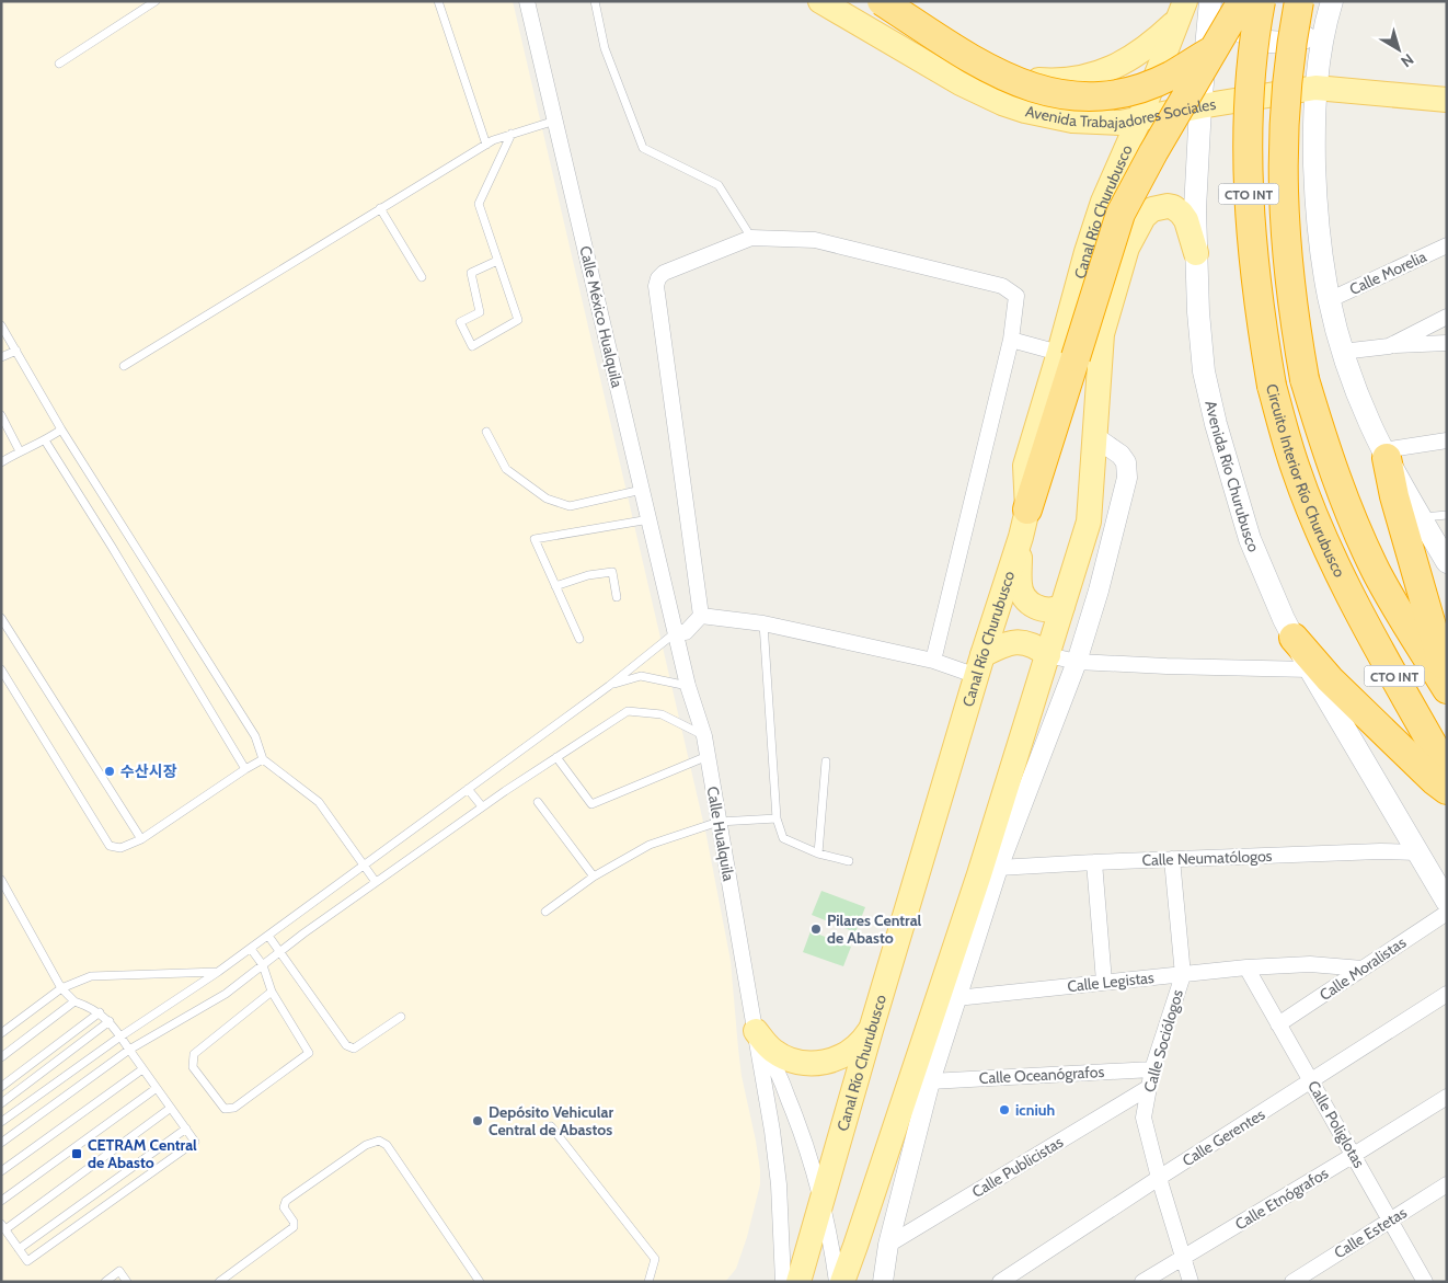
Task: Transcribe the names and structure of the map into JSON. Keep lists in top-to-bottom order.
{
  "streets": {
    "highway": ["CTO INT", "Circuito Interior Río Churubusco"],
    "main road": ["Avenida Trabajadores Sociales", "Canal Río Churubusco", "Avenida Río Churubusco"],
    "street": [
      "Calle Morelia",
      "Calle México Hualquila",
      "Calle Hualquila",
      "Calle Neumatólogos",
      "Calle Moralistas",
      "Calle Legistas",
      "Calle Sociólogos",
      "Calle Oceanógrafos",
      "Calle Poliglotas",
      "Calle Gerentes",
      "Calle Publicistas",
      "Calle Etnógrafos",
      "Calle Estetas"
    ]
  },
  "crossings": [
    ["Avenida Trabajadores Sociales", "Canal Río Churubusco"],
    ["Avenida Trabajadores Sociales", "Avenida Río Churubusco"],
    ["Canal Río Churubusco", "Calle Hualquila"],
    ["Calle México Hualquila", "Calle Hualquila"],
    ["Avenida Río Churubusco", "Calle Neumatólogos"],
    ["Calle Neumatólogos", "Calle Sociólogos"],
    ["Calle Moralistas", "Calle Legistas"],
    ["Calle Moralistas", "Calle Poliglotas"],
    ["Calle Legistas", "Calle Sociólogos"],
    ["Calle Legistas", "Calle Poliglotas"],
    ["Calle Sociólogos", "Calle Oceanógrafos"],
    ["Calle Sociólogos", "Calle Gerentes"],
    ["Calle Sociólogos", "Calle Publicistas"],
    ["Calle Sociólogos", "Calle Etnógrafos"],
    ["Calle Poliglotas", "Calle Gerentes"],
    ["Calle Poliglotas", "Calle Etnógrafos"],
    ["Calle Poliglotas", "Calle Estetas"]
  ],
  "places": {
    "other": [
      "수산시장",
      "Pilares Central de Abasto",
      "icniuh",
      "Depósito Vehicular Central de Abastos"
    ],
    "transit": ["CETRAM Central de Abasto"]
  },
  "north": "bottom right"
}
